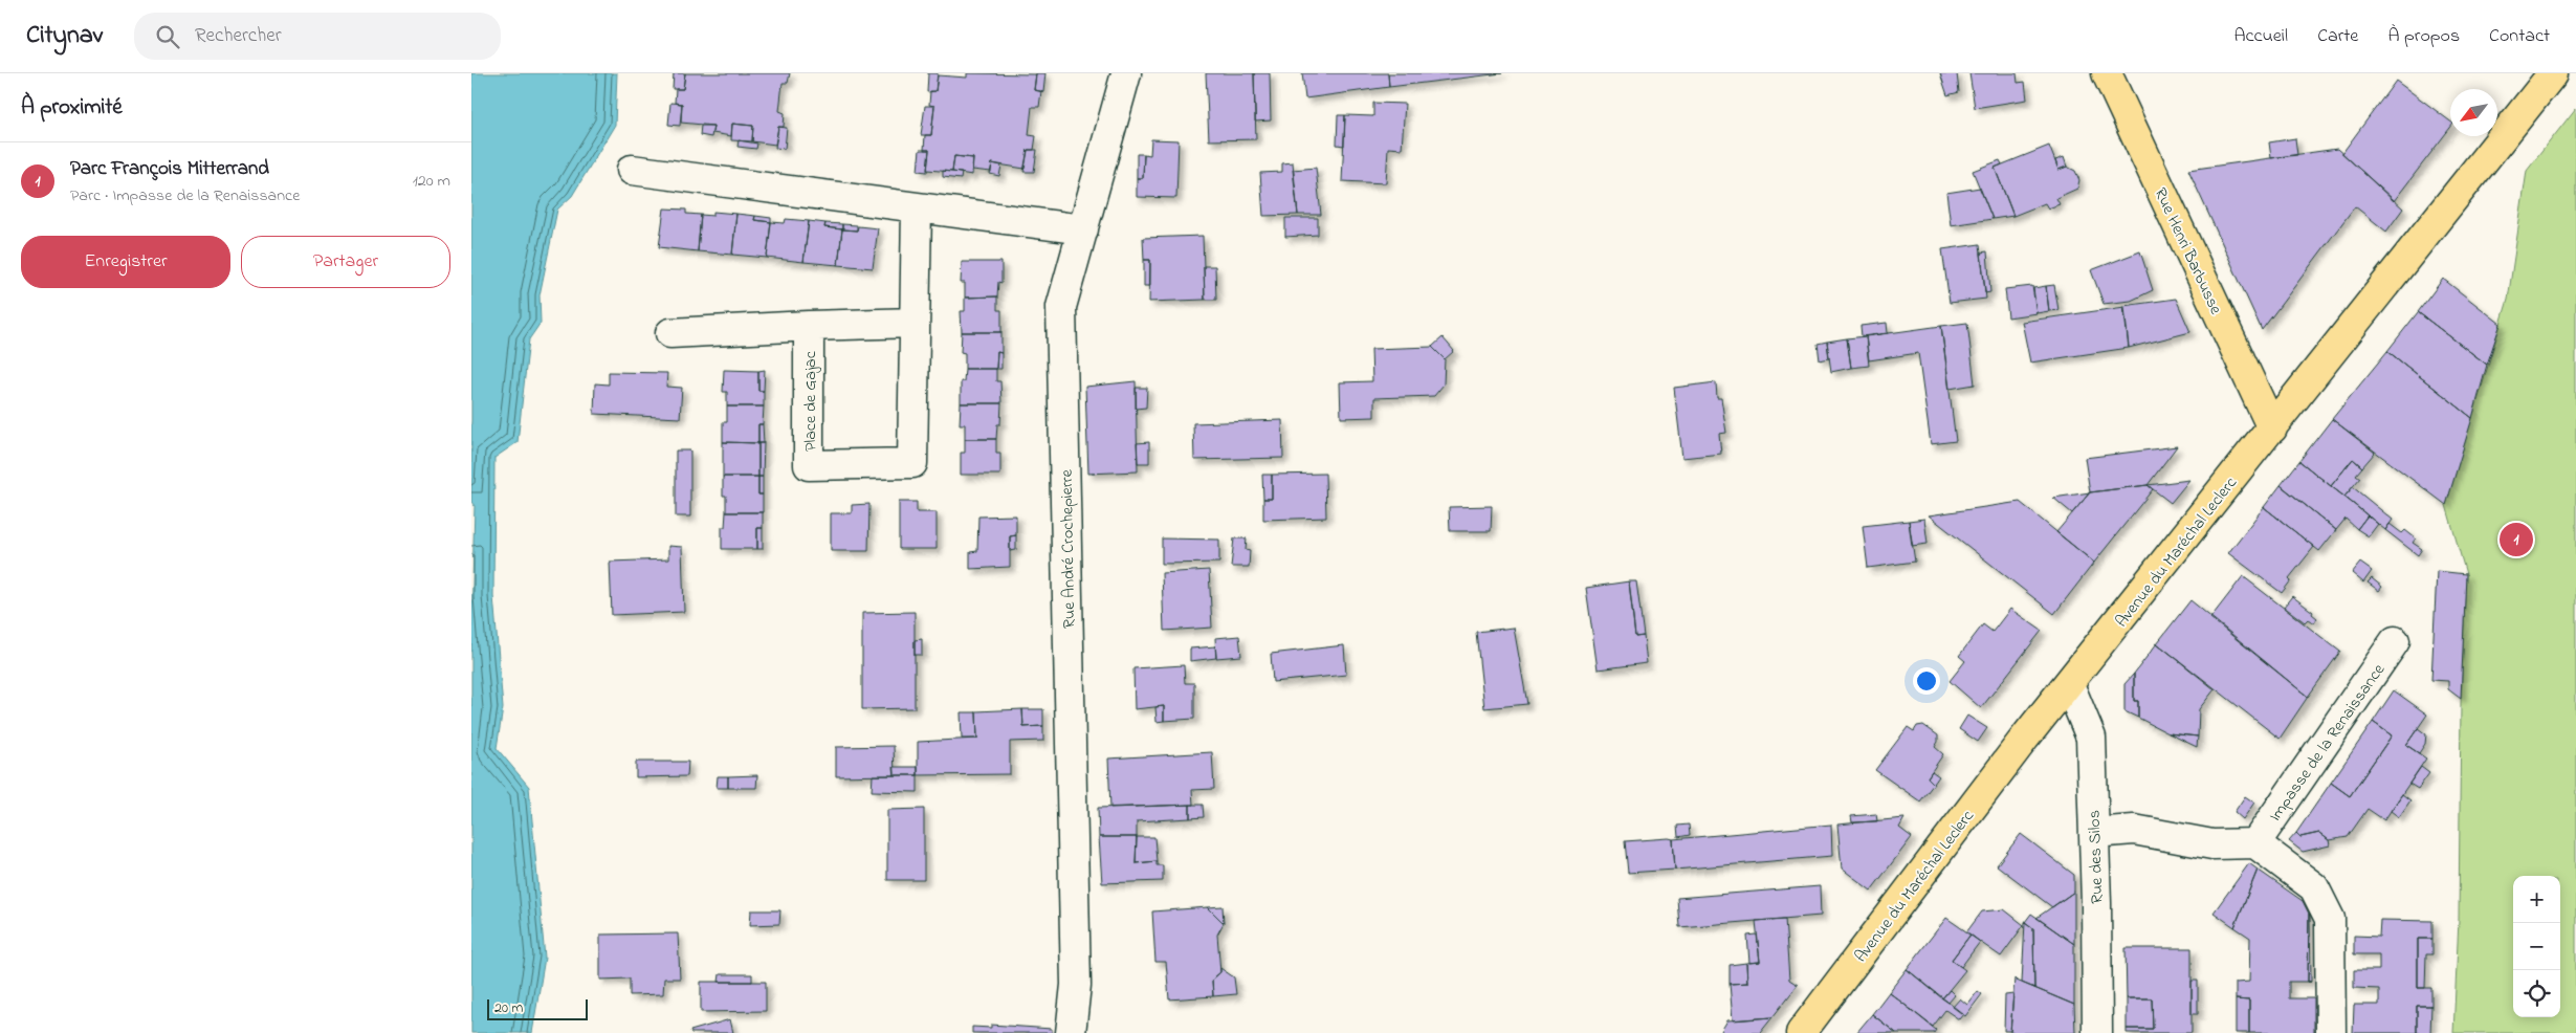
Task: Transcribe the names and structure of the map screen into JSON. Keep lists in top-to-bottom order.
{
  "streets": {
    "main road": ["Rue Henri Barbusse", "Avenue du Maréchal Leclerc"],
    "street": [
      "Place de Gajac",
      "Rue André Crochepierre",
      "Impasse de la Renaissance",
      "Rue des Silos"
    ]
  },
  "crossings": [
    ["Rue Henri Barbusse", "Avenue du Maréchal Leclerc"],
    ["Avenue du Maréchal Leclerc", "Rue des Silos"]
  ],
  "scale_bar": "20 m",
  "north": "bottom left",
  "page": {
    "header": "Citynav",
    "search": "Rechercher",
    "nav": [
      "Accueil",
      "Carte",
      "À propos",
      "Contact"
    ],
    "heading": "À proximité",
    "list": [
      {
        "mark": "1",
        "name": "Parc François Mitterrand",
        "note": "Parc · Impasse de la Renaissance",
        "value": "120 m"
      }
    ],
    "buttons": ["Enregistrer", "Partager"],
    "pins": "1",
    "map_buttons": ["+", "−"],
    "scale": "20 m"
  }
}
